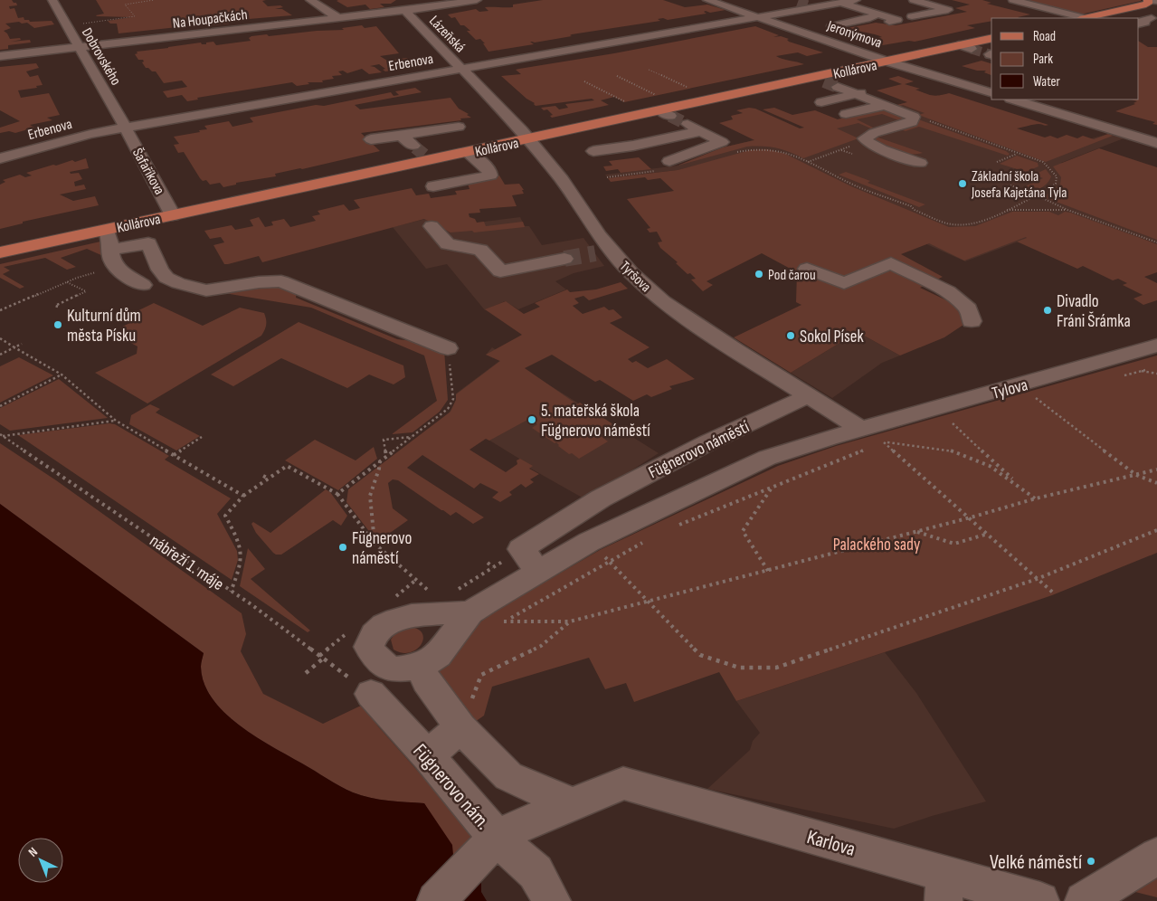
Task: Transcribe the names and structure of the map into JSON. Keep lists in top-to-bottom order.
{
  "streets": {
    "main road": ["Kollárova"],
    "street": [
      "Na Houpačkách",
      "Lázeňská",
      "Jeronýmova",
      "Dobrovského",
      "Erbenova",
      "Šafaříkova",
      "Tyršova",
      "Tylova",
      "Fügnerovo náměstí",
      "Fügnerovo nám.",
      "Karlova"
    ],
    "path": ["nábřeží 1. máje"]
  },
  "crossings": [
    ["Na Houpačkách", "Lázeňská"],
    ["Na Houpačkách", "Dobrovského"],
    ["Lázeňská", "Erbenova"],
    ["Lázeňská", "Tyršova"],
    ["Jeronýmova", "Erbenova"],
    ["Jeronýmova", "Kollárova"],
    ["Dobrovského", "Erbenova"],
    ["Dobrovského", "Šafaříkova"],
    ["Erbenova", "Šafaříkova"],
    ["Erbenova", "Tyršova"],
    ["Kollárova", "Šafaříkova"],
    ["Kollárova", "Tyršova"],
    ["Tyršova", "Tylova"],
    ["Tyršova", "Fügnerovo náměstí"],
    ["nábřeží 1. máje", "Fügnerovo nám."],
    ["Fügnerovo nám.", "Karlova"]
  ],
  "parks": ["Palackého sady"],
  "places": [
    "Základní škola Josefa Kajetána Tyla",
    "Pod čarou",
    "Divadlo Fráni Šrámka",
    "Kulturní dům města Písku",
    "Sokol Písek",
    "5. mateřská škola Fügnerovo náměstí",
    "Fügnerovo náměstí",
    "Velké náměstí"
  ],
  "legend": ["Road", "Park", "Water"],
  "north": "top left"
}
